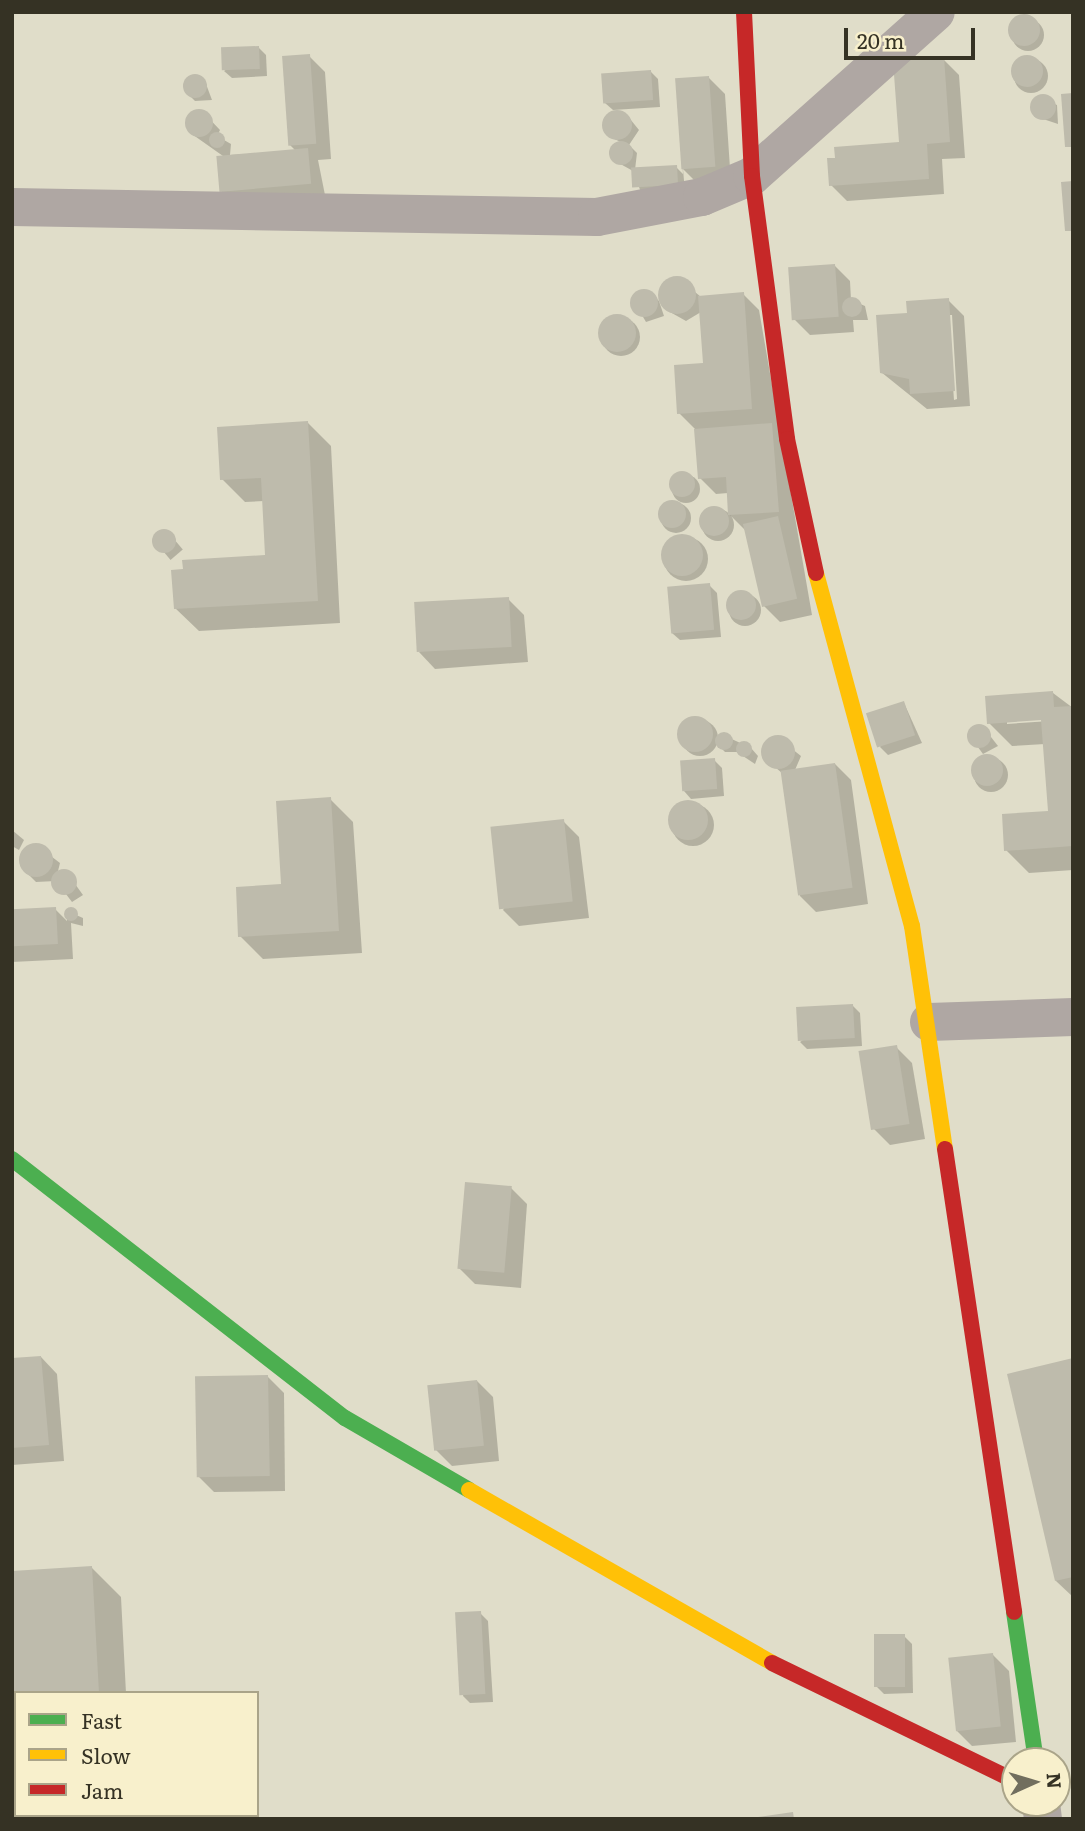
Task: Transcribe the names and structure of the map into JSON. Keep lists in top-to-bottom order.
{
  "legend": ["Fast", "Slow", "Jam"],
  "scale_bar": "20 m",
  "north": "right"
}
